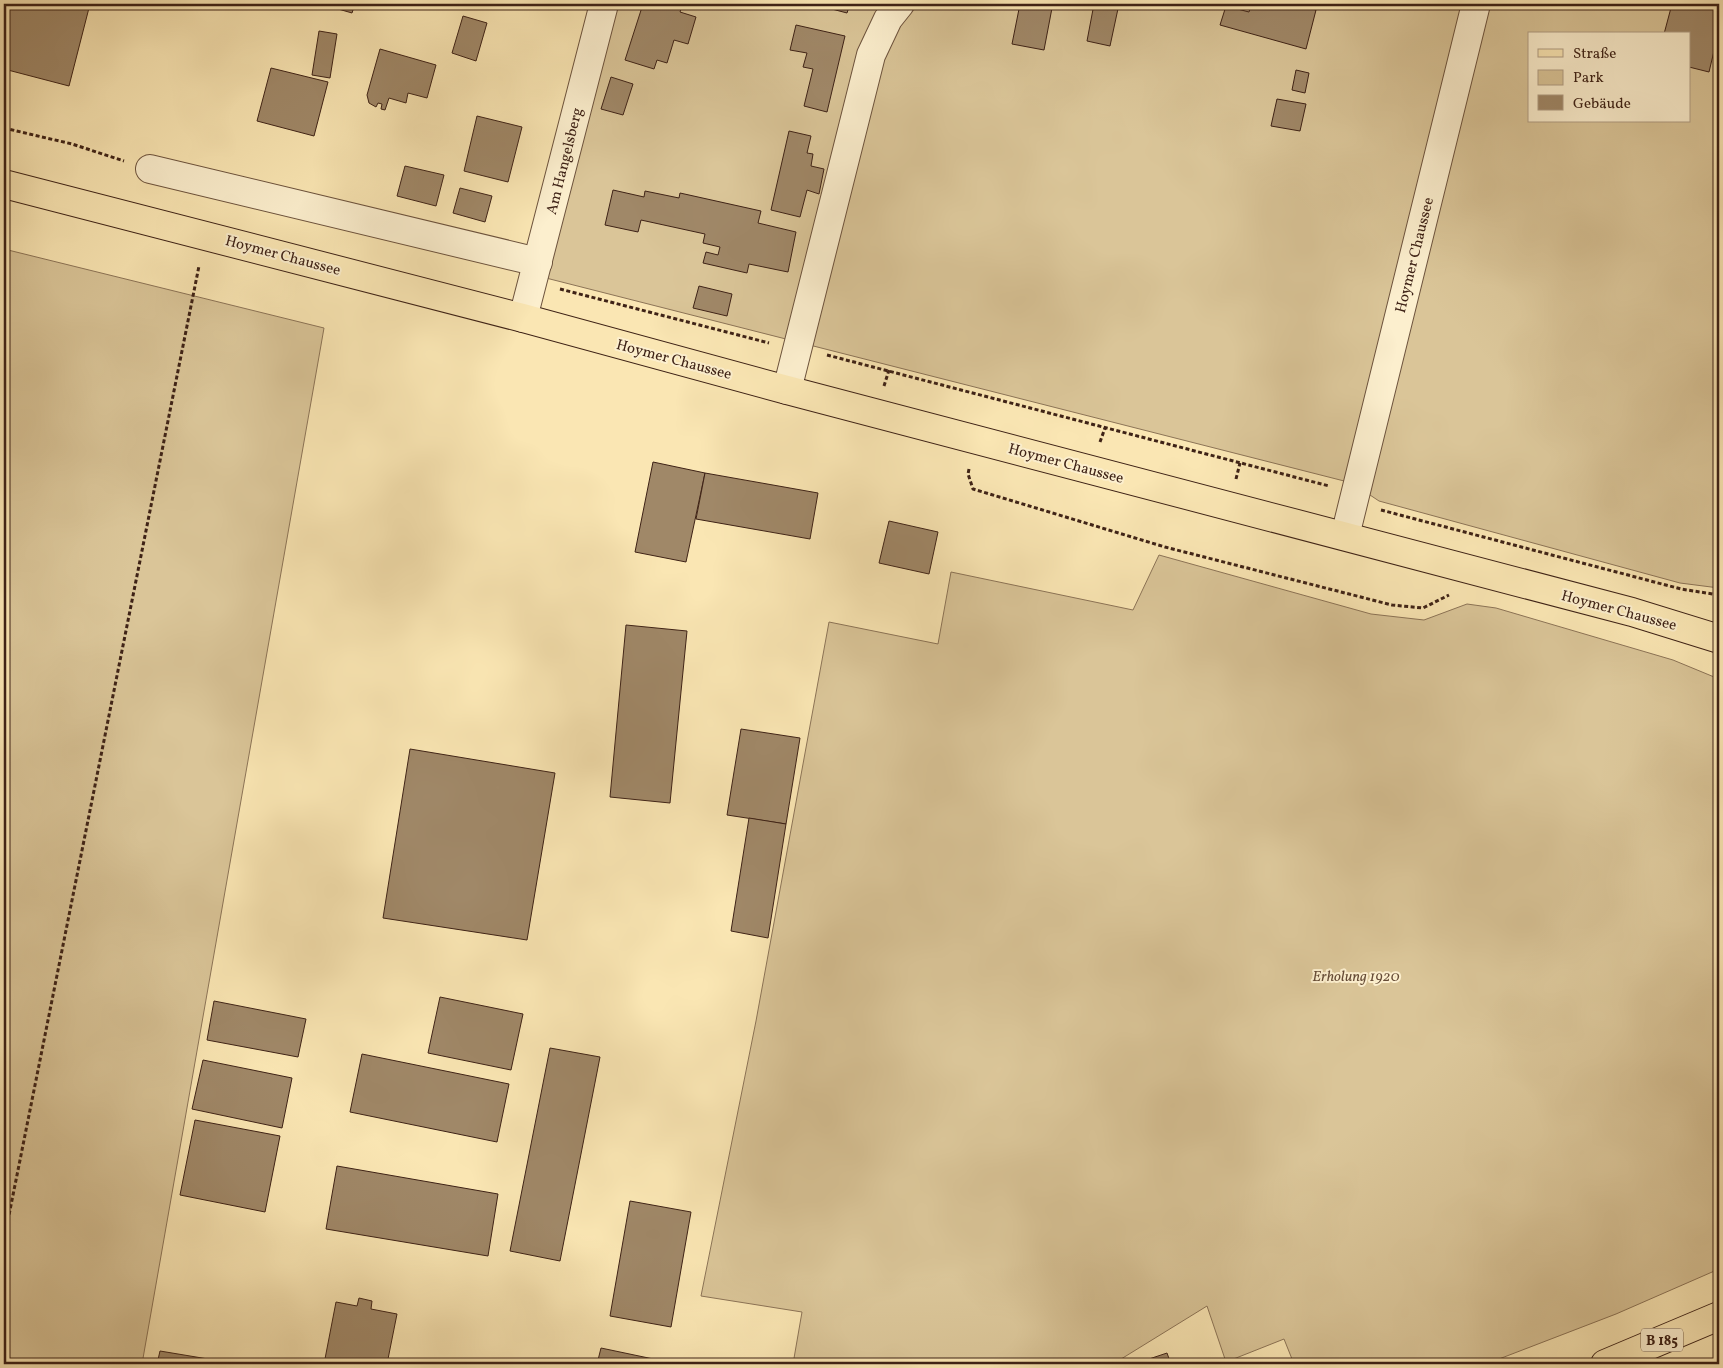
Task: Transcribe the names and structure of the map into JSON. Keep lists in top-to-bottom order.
{
  "streets": {
    "main road": ["Hoymer Chaussee", "B 185"],
    "street": ["Am Hangelsberg"]
  },
  "crossings": [
    ["Am Hangelsberg", "Hoymer Chaussee"]
  ],
  "parks": ["Erholung 1920"],
  "legend": ["Straße", "Park", "Gebäude"]
}
